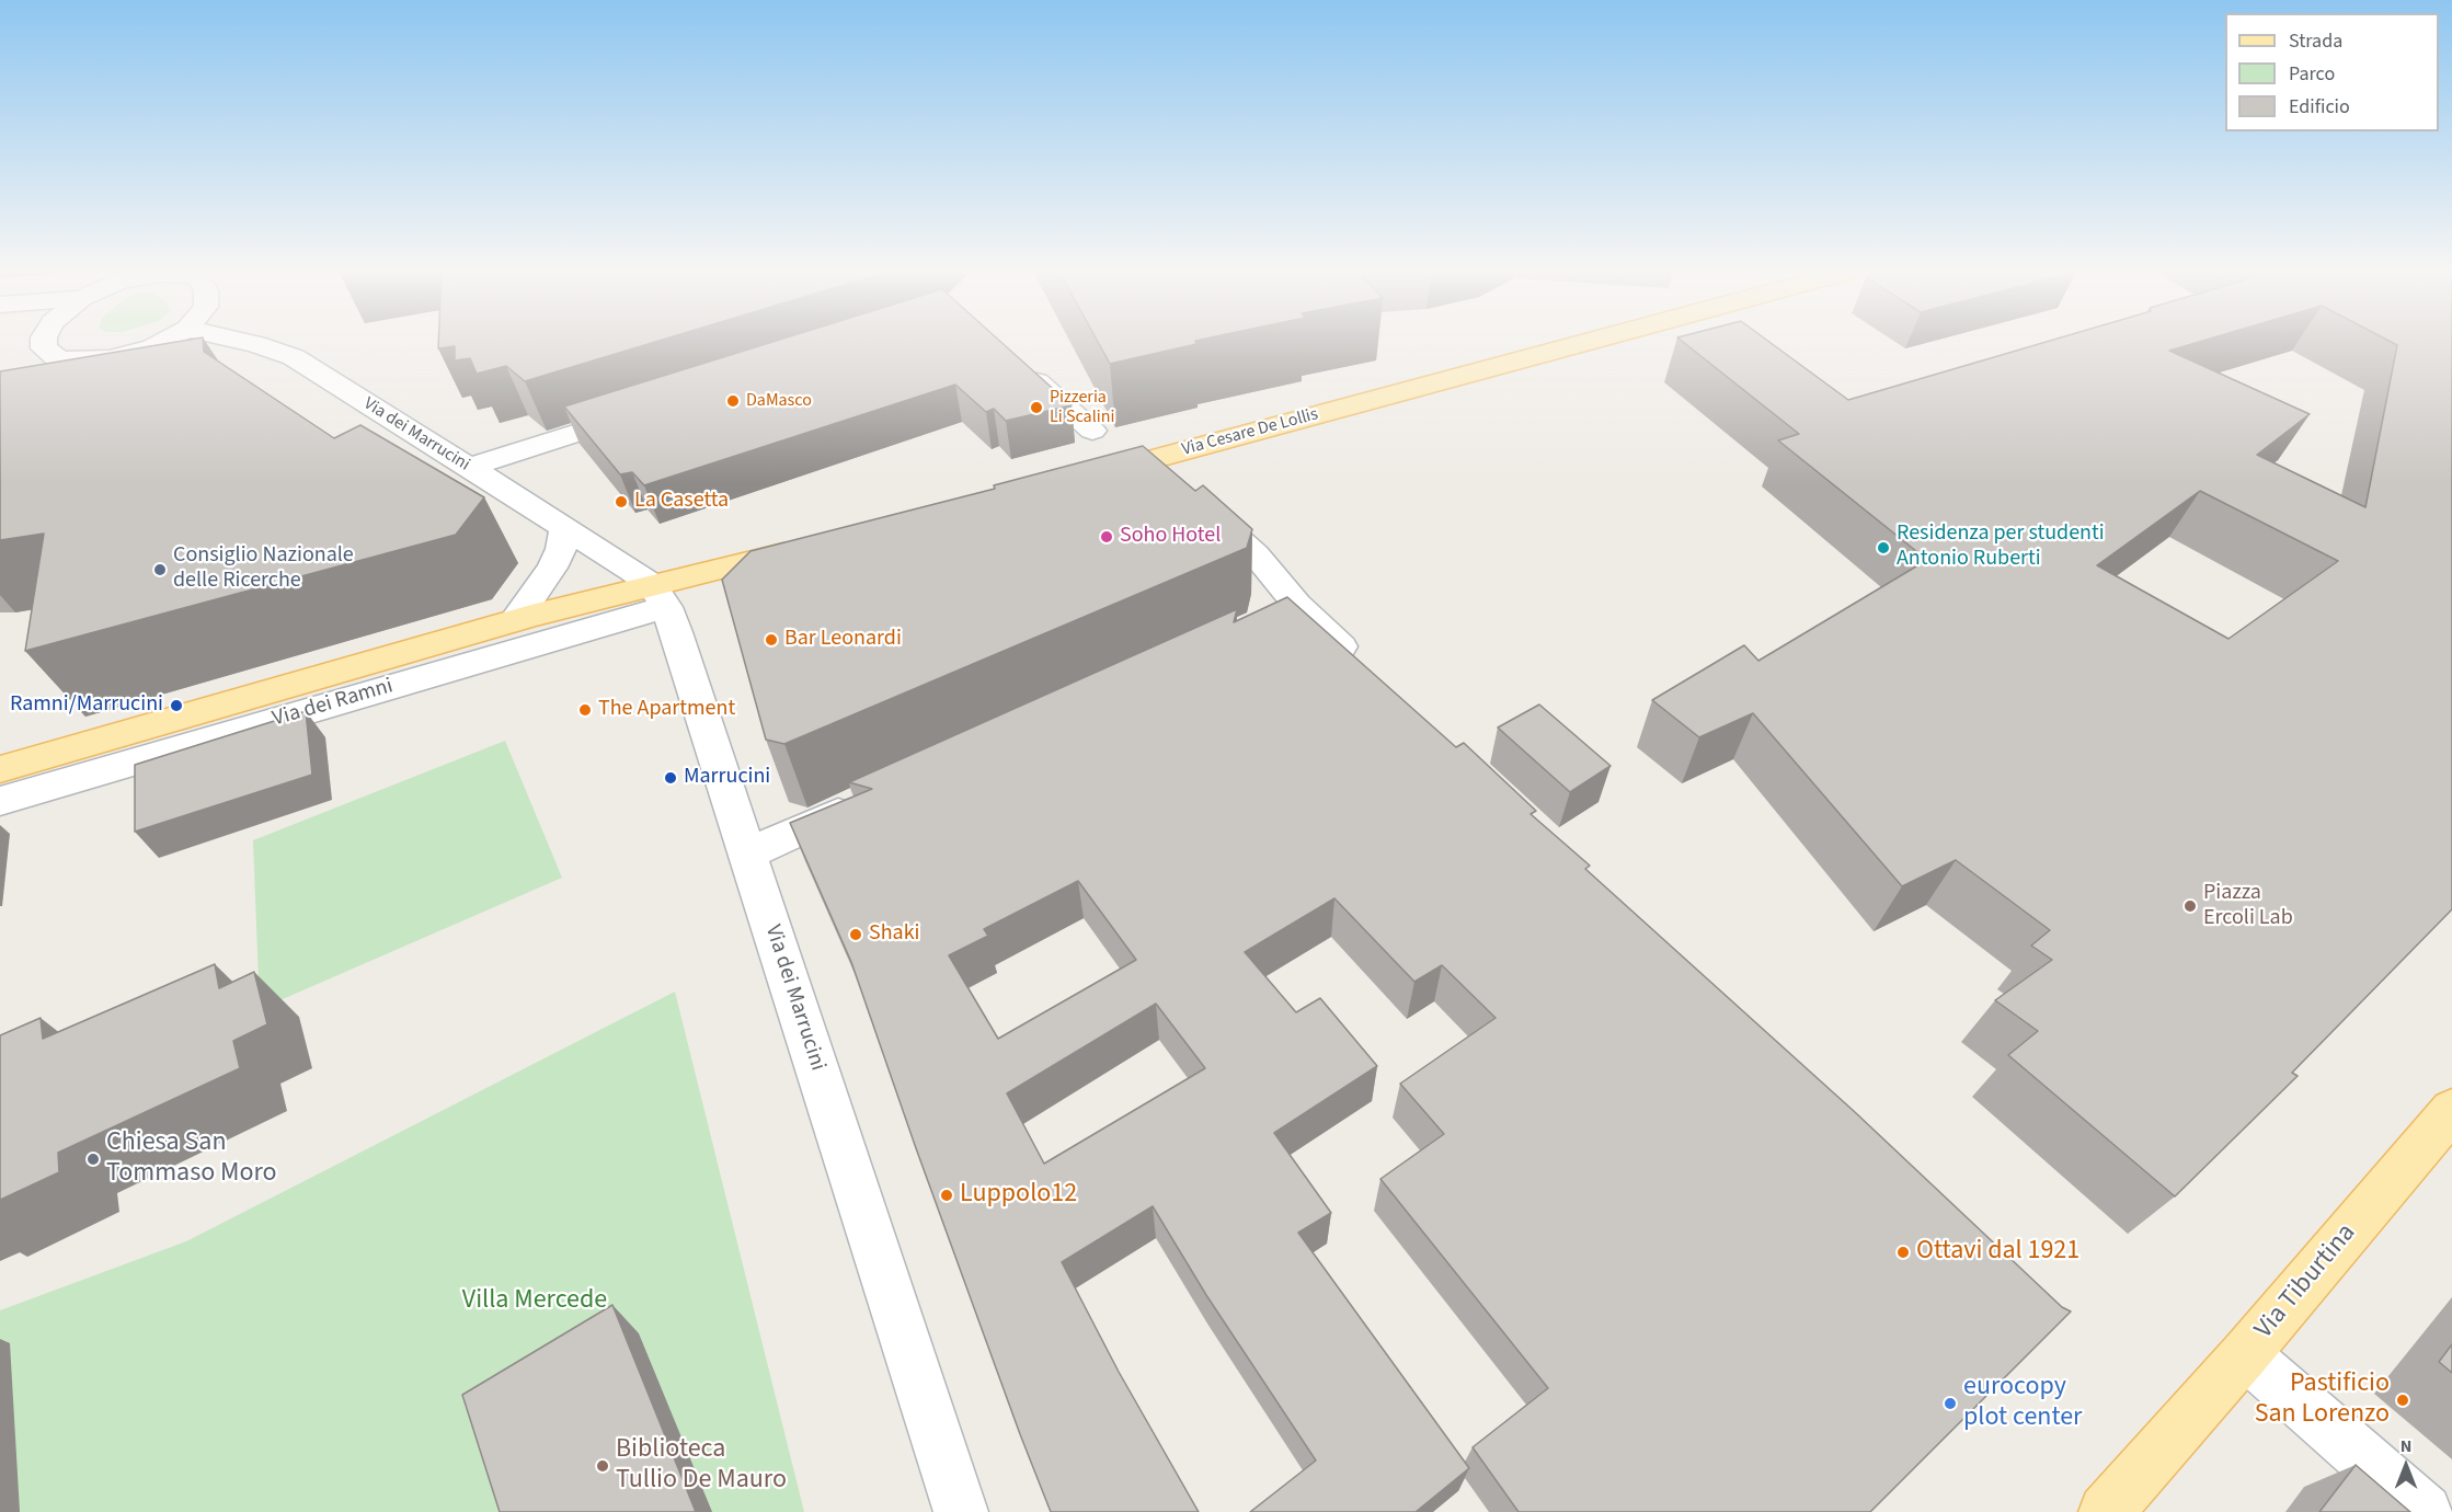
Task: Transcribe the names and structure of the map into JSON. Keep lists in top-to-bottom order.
{
  "streets": {
    "main road": ["Via Cesare De Lollis", "Via dei Ramni", "Via Tiburtina"],
    "street": ["Via dei Marrucini"]
  },
  "crossings": [
    ["Via dei Marrucini", "Via dei Ramni"]
  ],
  "parks": ["Villa Mercede"],
  "places": [
    "DaMasco",
    "Pizzeria Li Scalini",
    "La Casetta",
    "Soho Hotel",
    "Residenza per studenti Antonio Ruberti",
    "Consiglio Nazionale delle Ricerche",
    "Bar Leonardi",
    "Ramni/Marrucini",
    "The Apartment",
    "Marrucini",
    "Piazza Ercoli Lab",
    "Shaki",
    "Chiesa San Tommaso Moro",
    "Luppolo12",
    "Ottavi dal 1921",
    "Pastificio San Lorenzo",
    "eurocopy plot center",
    "Biblioteca Tullio De Mauro"
  ],
  "legend": ["Strada", "Parco", "Edificio"],
  "north": "top"
}
